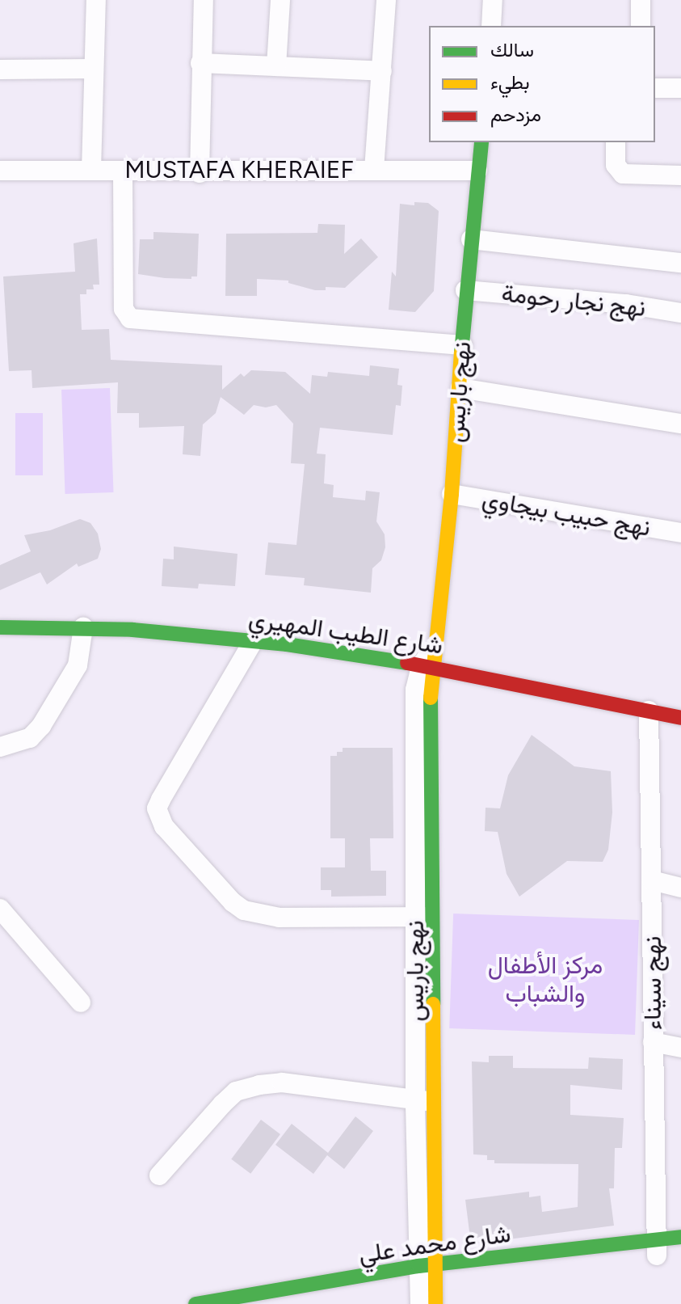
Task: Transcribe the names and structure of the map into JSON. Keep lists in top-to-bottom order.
{
  "streets": {
    "street": [
      "MUSTAFA KHERAIEF",
      "نهج نجار رحومة",
      "نهج باريس",
      "نهج حبيب بيجاوي",
      "شارع الطيب المهيري",
      "نهج سيناء",
      "شارع محمد علي"
    ]
  },
  "crossings": [
    ["MUSTAFA KHERAIEF", "نهج باريس"],
    ["نهج نجار رحومة", "نهج باريس"],
    ["نهج باريس", "نهج حبيب بيجاوي"],
    ["نهج باريس", "شارع الطيب المهيري"],
    ["نهج باريس", "شارع محمد علي"],
    ["شارع الطيب المهيري", "نهج سيناء"],
    ["نهج سيناء", "شارع محمد علي"]
  ],
  "parks": ["مركز الأطفال والشباب"],
  "legend": ["سالك", "بطيء", "مزدحم"]
}
